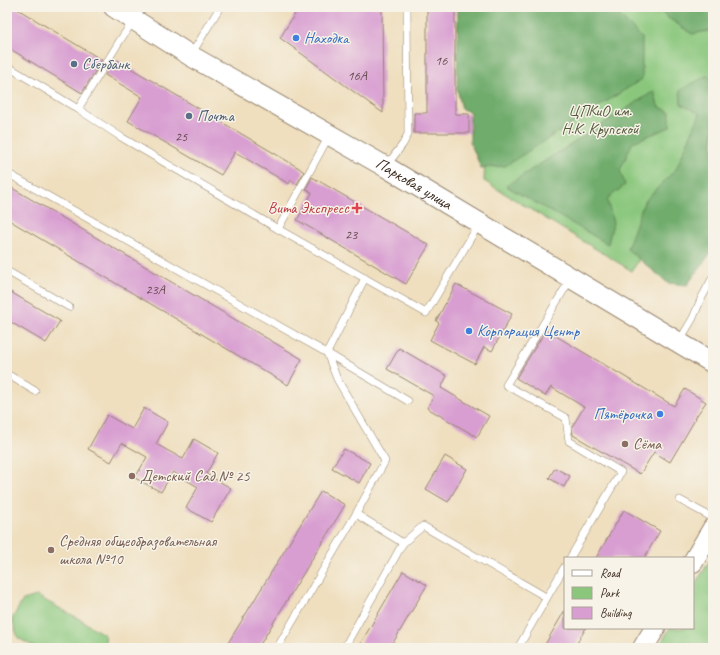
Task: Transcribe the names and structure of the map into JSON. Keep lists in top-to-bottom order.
{
  "streets": {
    "main road": ["Парковая улица"]
  },
  "parks": ["ЦПКиО им. Н.К. Крупской"],
  "places": {
    "other": [
      "Находка",
      "Сбербанк",
      "Почта",
      "Корпорация Центр",
      "Пятёрочка",
      "Сёма",
      "Детский Сад № 25",
      "Средняя общеобразовательная школа №10"
    ],
    "health": ["Вита Экспресс"]
  },
  "house_numbers": [
    "16",
    "16А",
    "25",
    "23",
    "23А"
  ],
  "legend": ["Road", "Park", "Building"]
}
